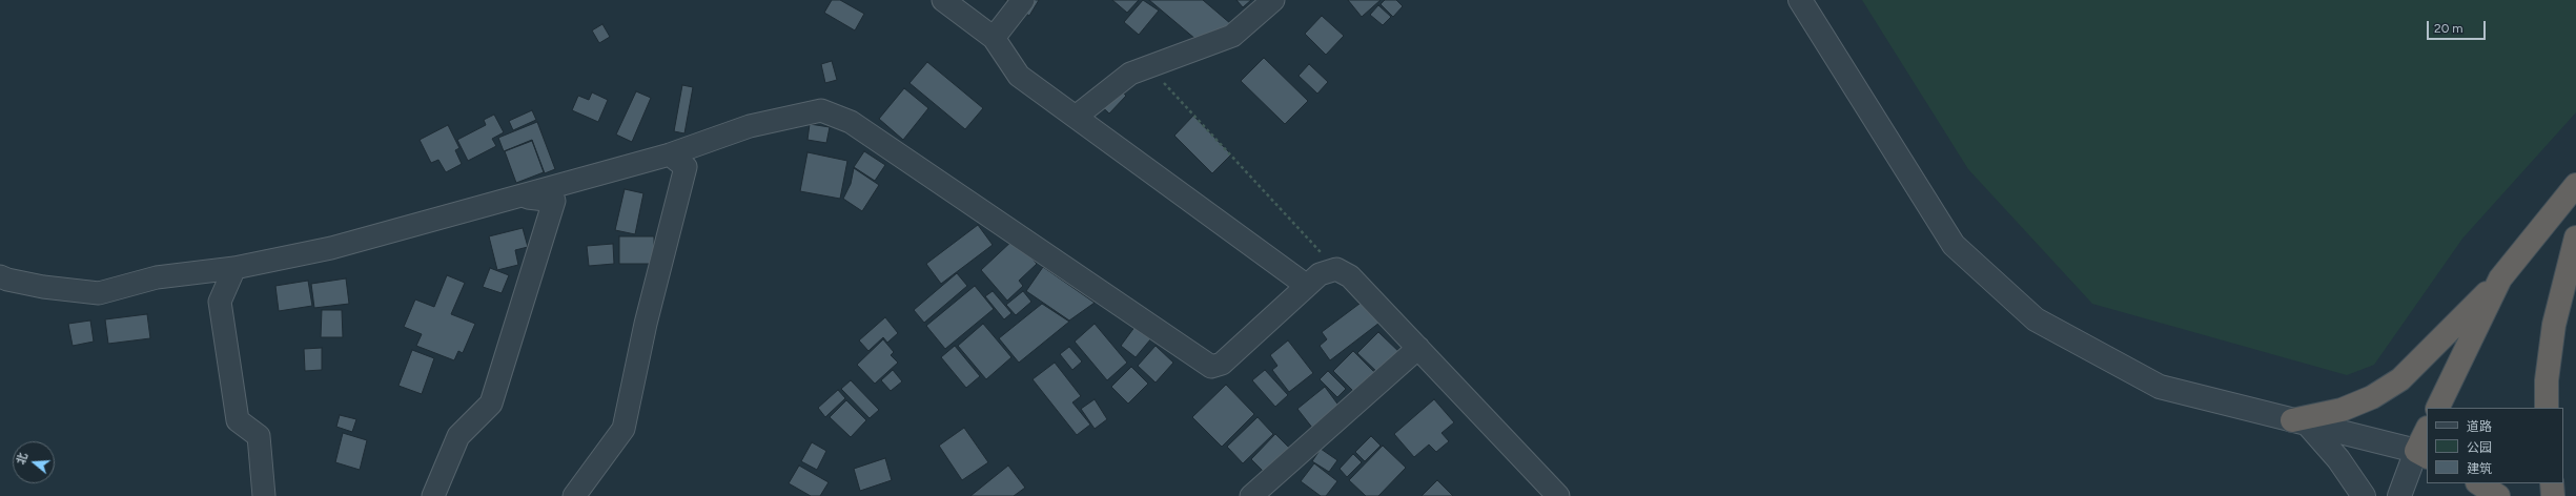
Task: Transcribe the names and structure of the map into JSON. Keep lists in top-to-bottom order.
{
  "legend": ["道路", "公园", "建筑"],
  "scale_bar": "20 m",
  "north": "left"
}
